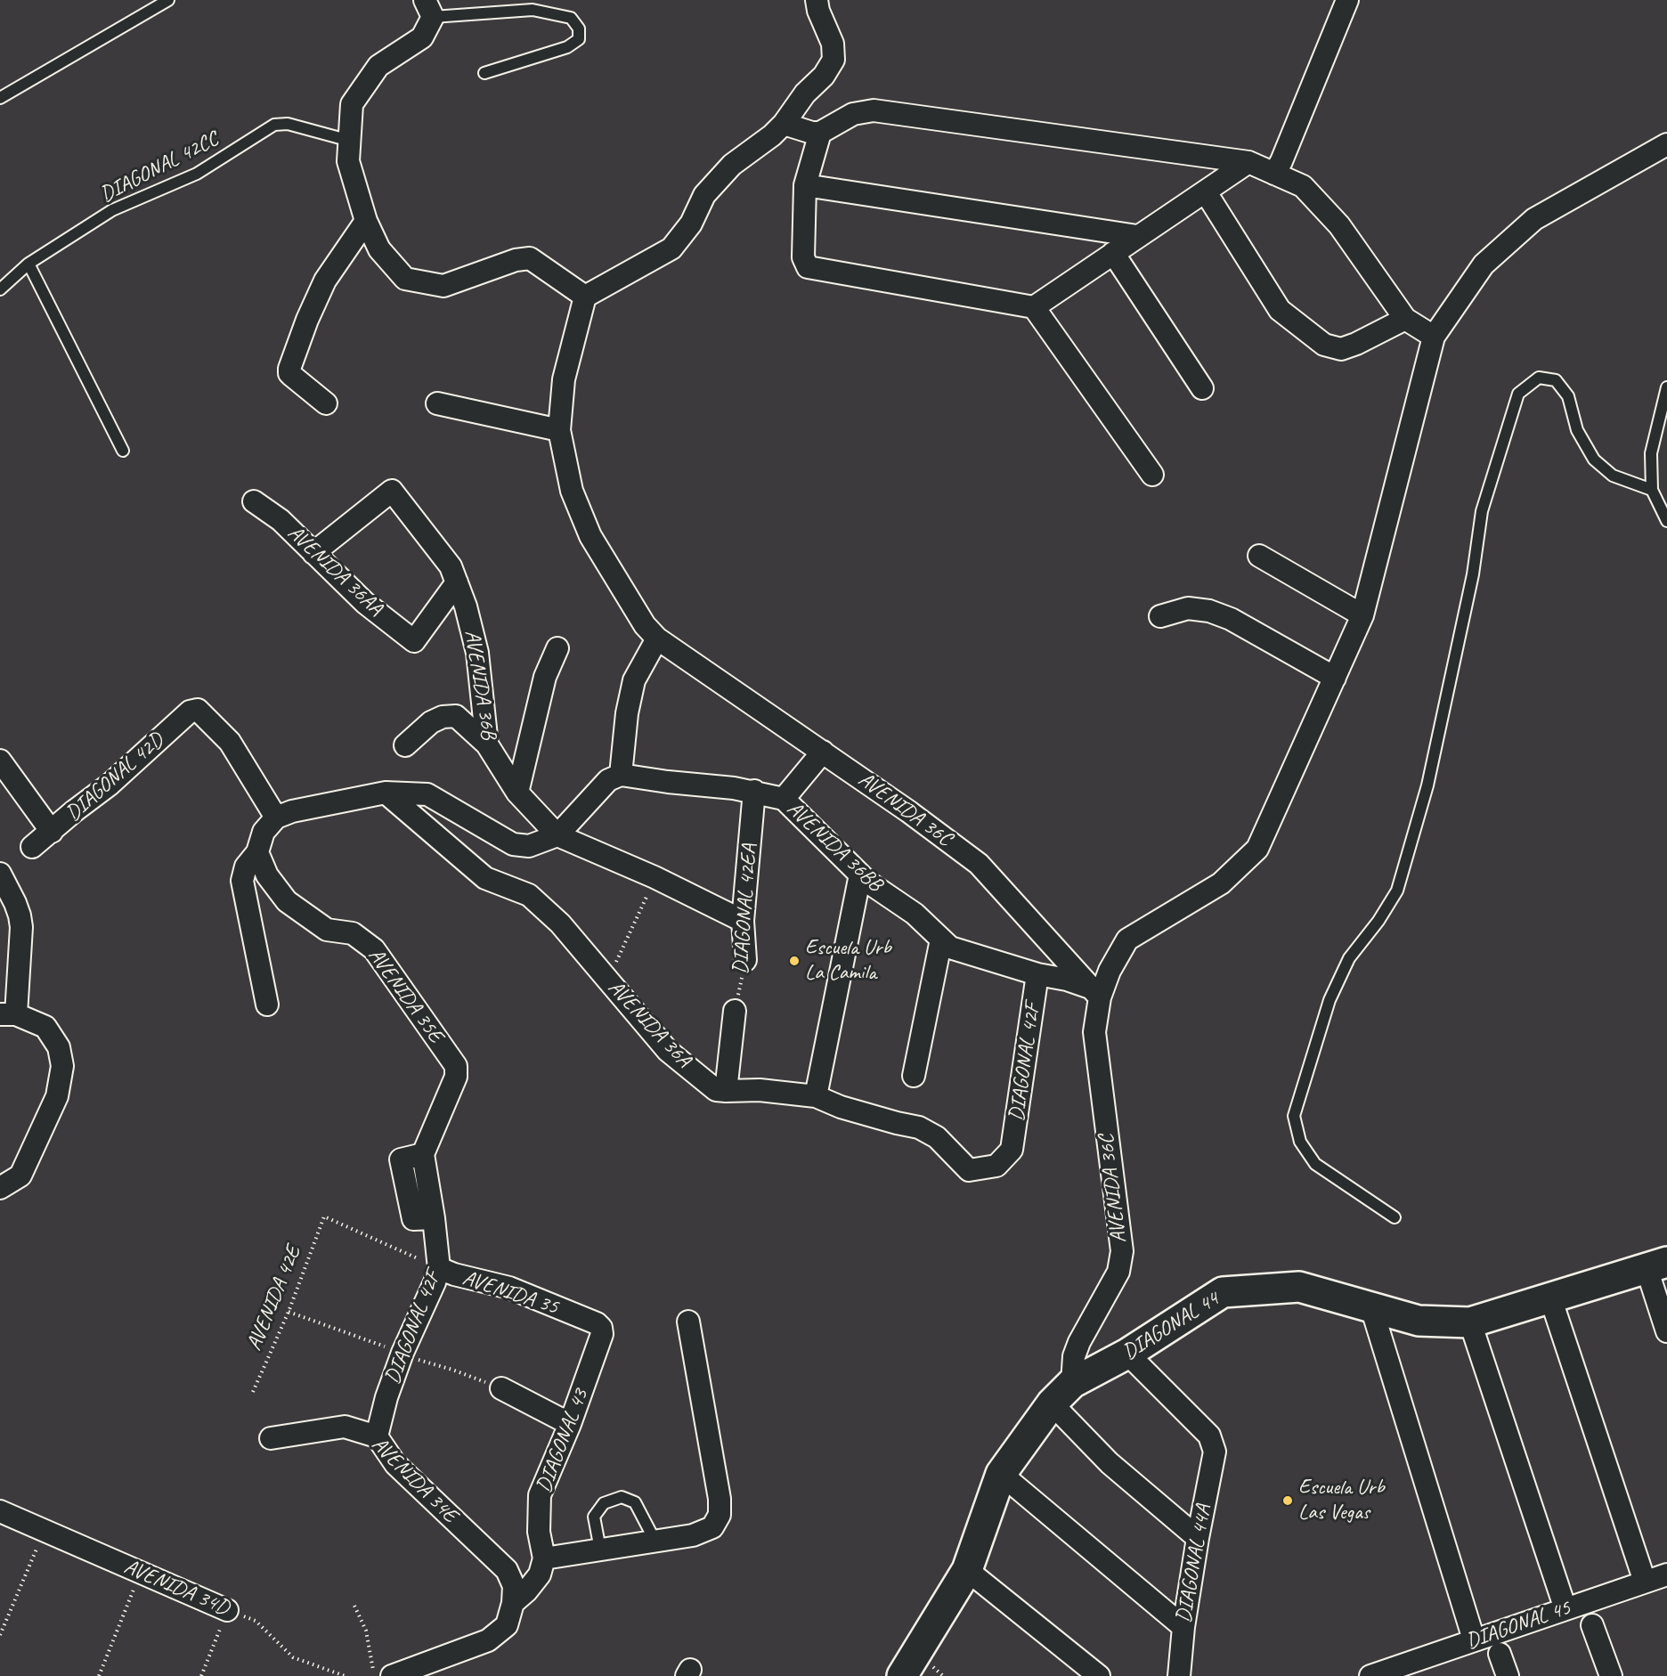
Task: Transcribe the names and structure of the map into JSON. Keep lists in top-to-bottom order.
{
  "streets": {
    "main road": ["DIAGONAL 44"],
    "street": [
      "AVENIDA 36AA",
      "AVENIDA 36B",
      "DIAGONAL 42D",
      "AVENIDA 36C",
      "AVENIDA 36BB",
      "DIAGONAL 42EA",
      "AVENIDA 35E",
      "AVENIDA 36A",
      "DIAGONAL 42F",
      "AVENIDA 35",
      "DIAGONAL 43",
      "AVENIDA 34E",
      "DIAGONAL 44A",
      "AVENIDA 34D",
      "DIAGONAL 45"
    ],
    "lane": ["DIAGONAL 42CC"],
    "path": ["AVENIDA 42E"]
  },
  "crossings": [
    ["AVENIDA 36AA", "AVENIDA 36B"],
    ["AVENIDA 36B", "DIAGONAL 42EA"],
    ["AVENIDA 36C", "AVENIDA 36BB"],
    ["AVENIDA 36C", "DIAGONAL 44"],
    ["AVENIDA 36BB", "DIAGONAL 42EA"],
    ["AVENIDA 36BB", "DIAGONAL 42F"],
    ["AVENIDA 35E", "DIAGONAL 42F"],
    ["AVENIDA 36A", "DIAGONAL 42F"],
    ["DIAGONAL 42F", "AVENIDA 35"],
    ["DIAGONAL 42F", "AVENIDA 34E"],
    ["AVENIDA 35", "AVENIDA 42E"],
    ["AVENIDA 35", "DIAGONAL 43"],
    ["DIAGONAL 44", "DIAGONAL 44A"]
  ],
  "places": ["Escuela Urb La Camila", "Escuela Urb Las Vegas"]
}
